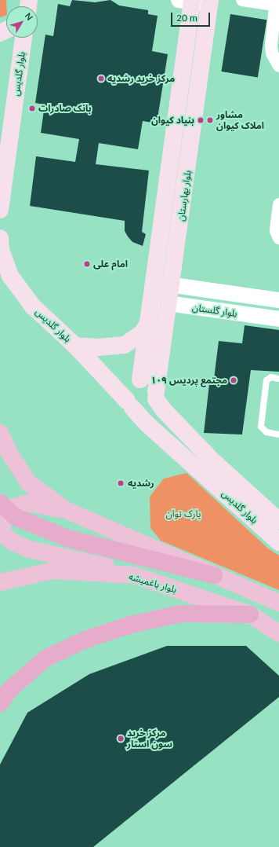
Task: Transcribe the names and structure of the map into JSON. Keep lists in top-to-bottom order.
{
  "streets": {
    "main road": ["بلوار گلدیس", "بلوار بهارستان", "بلوار باغمیشه"],
    "street": ["بلوار گلستان"]
  },
  "crossings": [
    ["بلوار گلدیس", "بلوار بهارستان"],
    ["بلوار بهارستان", "بلوار گلستان"]
  ],
  "parks": ["پارک توان"],
  "places": [
    "مرکز خرید رشدیه",
    "بانک صادرات",
    "بنیاد کیوان",
    "مشاور املاک کیوان",
    "امام علی",
    "مجتمع پردیس ۱۰۹",
    "رشدیه",
    "مرکز خرید سون استار"
  ],
  "scale_bar": "20 m",
  "north": "top right"
}
